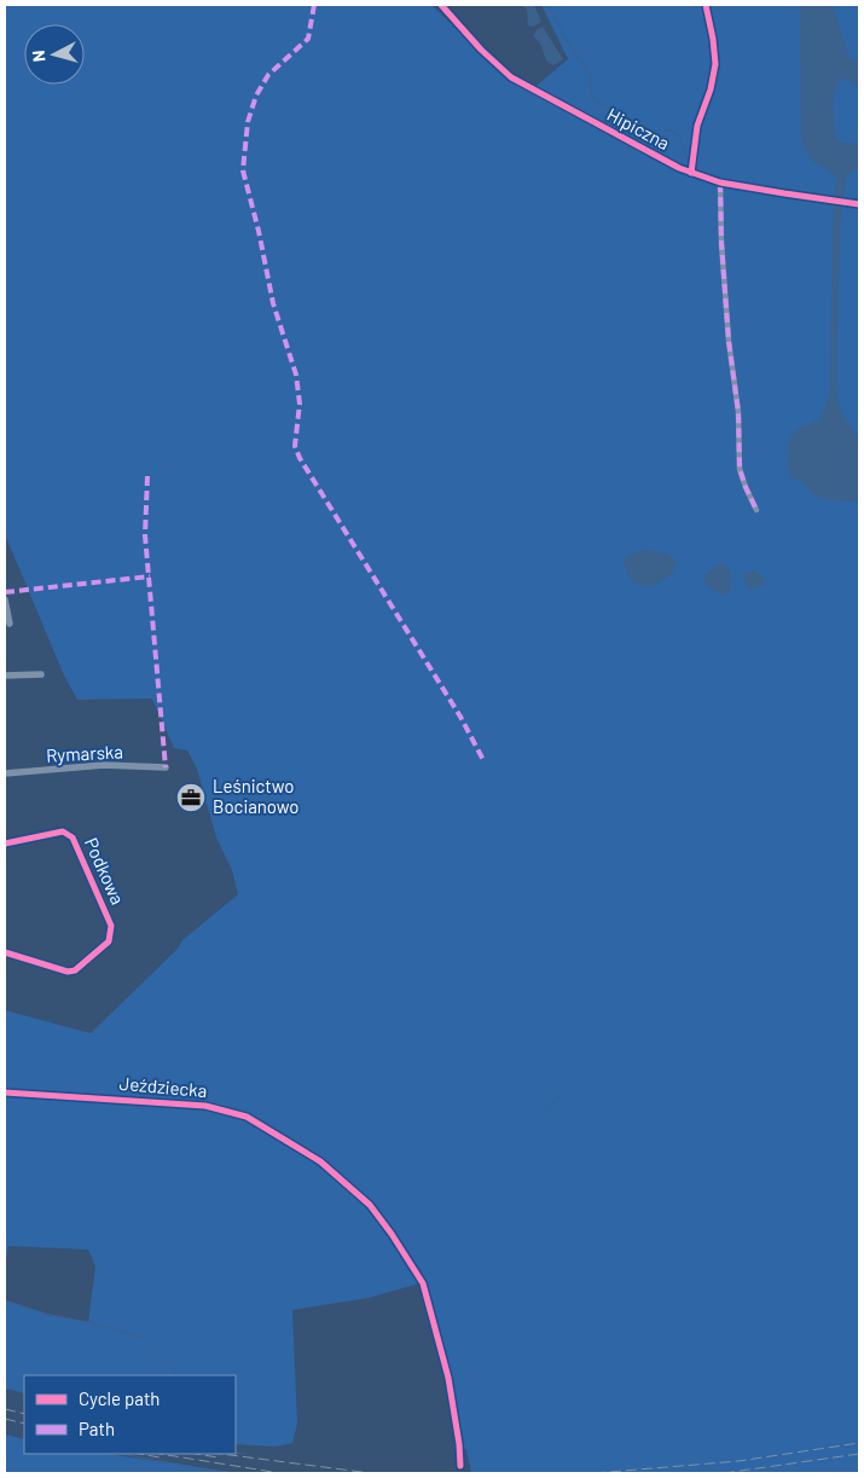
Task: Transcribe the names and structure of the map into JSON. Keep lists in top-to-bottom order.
{
  "streets": {
    "street": [
      "Hipiczna",
      "Rymarska",
      "Podkowa",
      "Jeździecka"
    ]
  },
  "places": {
    "office": ["Leśnictwo Bocianowo"]
  },
  "legend": ["Cycle path", "Path"],
  "north": "left"
}
